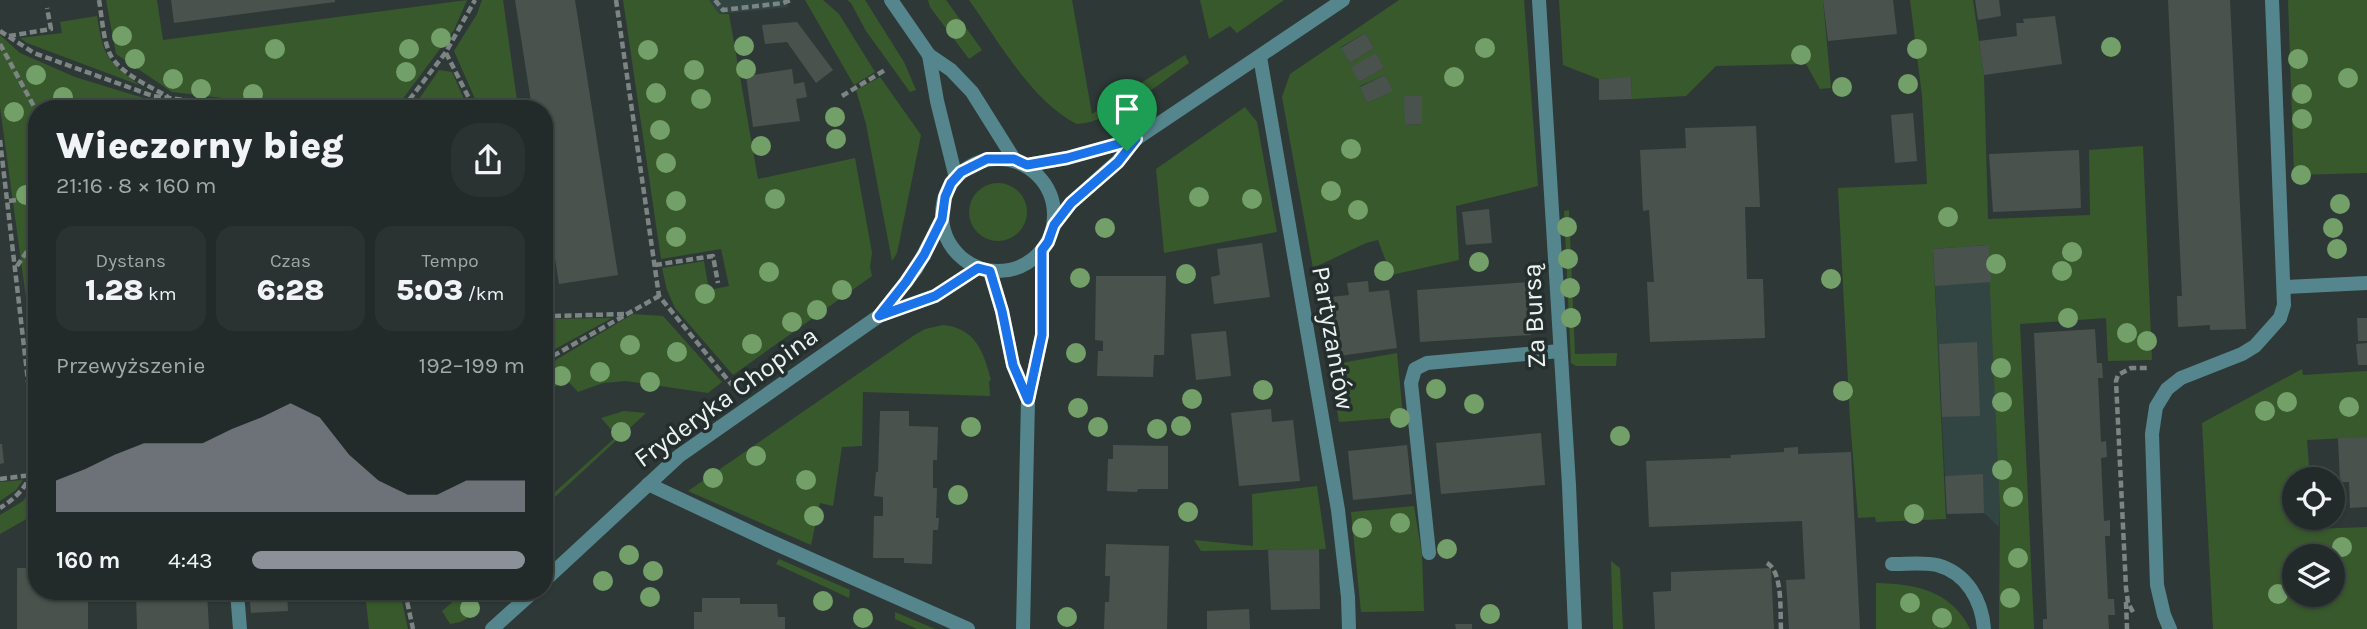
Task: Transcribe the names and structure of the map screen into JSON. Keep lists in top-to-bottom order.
{
  "streets": {
    "street": ["Za Bursą", "Partyzantów", "Fryderyka Chopina"]
  },
  "page": {
    "heading": ["Wieczorny bieg", "21:16 · 8 × 160 m"],
    "stats": [
      ["Dystans", "1.28 km"],
      ["Czas", "6:28"],
      ["Tempo", "5:03 /km"]
    ],
    "chart": ["Przewyższenie", "192–199 m"],
    "list": [
      {
        "name": "160 m",
        "note": "4:43"
      }
    ]
  }
}
